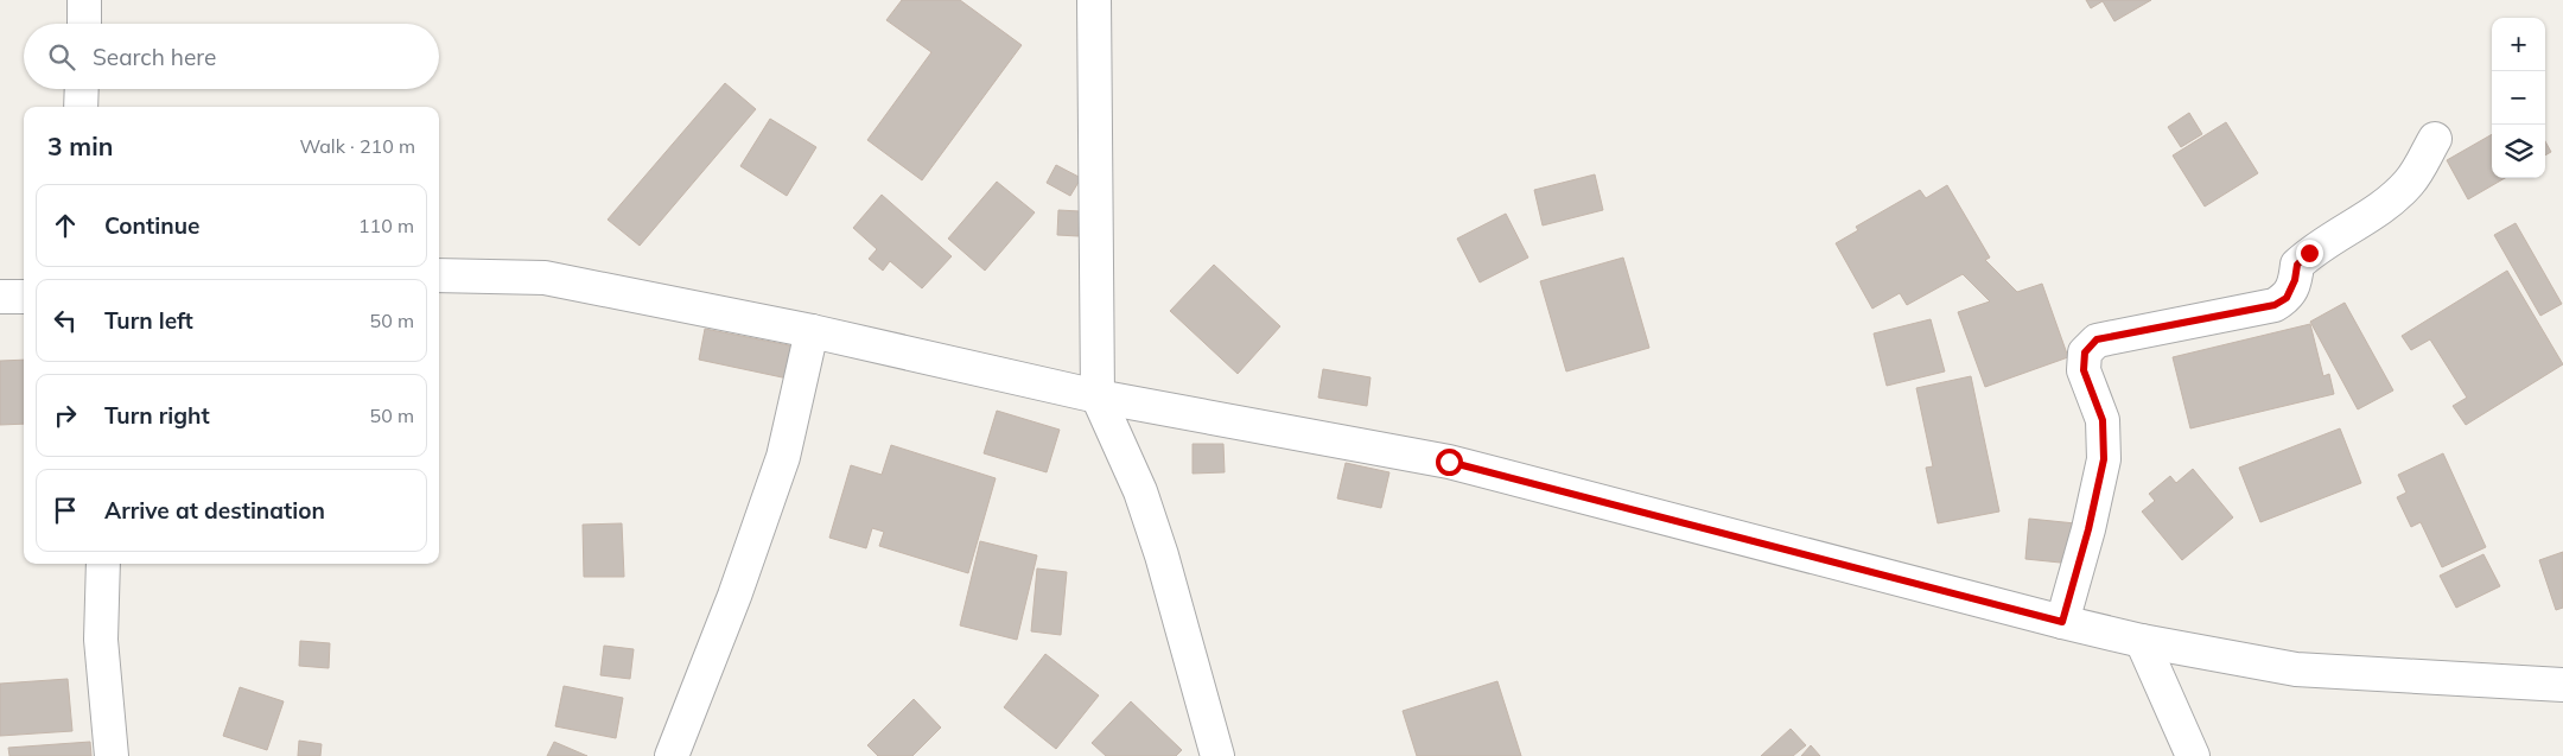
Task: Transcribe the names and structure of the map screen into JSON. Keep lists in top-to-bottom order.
{
  "page": {
    "map_buttons": ["+", "−"],
    "search": "Search here",
    "heading": ["3 min", "Walk · 210 m"],
    "list": [
      ["Continue", "110 m"],
      ["Turn left", "50 m"],
      ["Turn right", "50 m"],
      "Arrive at destination"
    ]
  }
}
